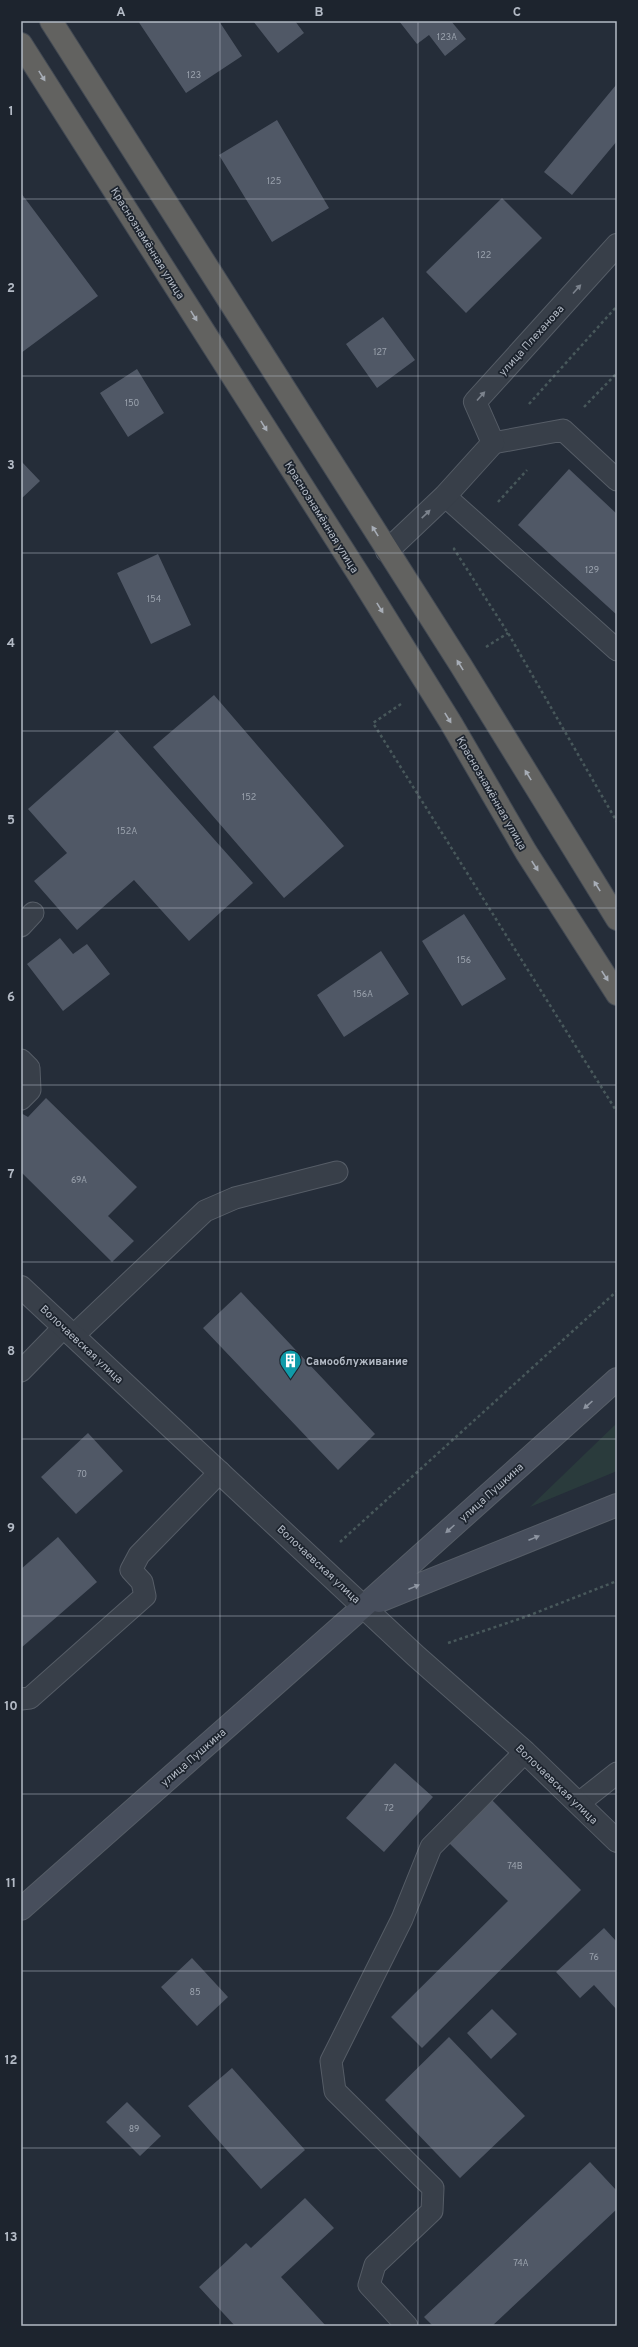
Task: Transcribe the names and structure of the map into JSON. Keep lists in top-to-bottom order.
{
  "streets": {
    "highway": ["Краснознамённая улица"],
    "main road": ["улица Пушкина"],
    "street": ["улица Плеханова", "Волочаевская улица"]
  },
  "crossings": [
    ["Волочаевская улица", "улица Пушкина"]
  ],
  "one_way": ["улица Плеханова"],
  "places": {
    "building": ["Самооблуживание"]
  },
  "house_numbers": [
    "123А",
    "123",
    "125",
    "122",
    "127",
    "150",
    "129",
    "154",
    "152",
    "152А",
    "156",
    "156А",
    "69А",
    "70",
    "72",
    "74В",
    "76",
    "85",
    "89",
    "74А"
  ],
  "grid": {
    "columns": ["A", "B", "C"],
    "rows": [
      "1",
      "2",
      "3",
      "4",
      "5",
      "6",
      "7",
      "8",
      "9",
      "10",
      "11",
      "12",
      "13"
    ]
  }
}
